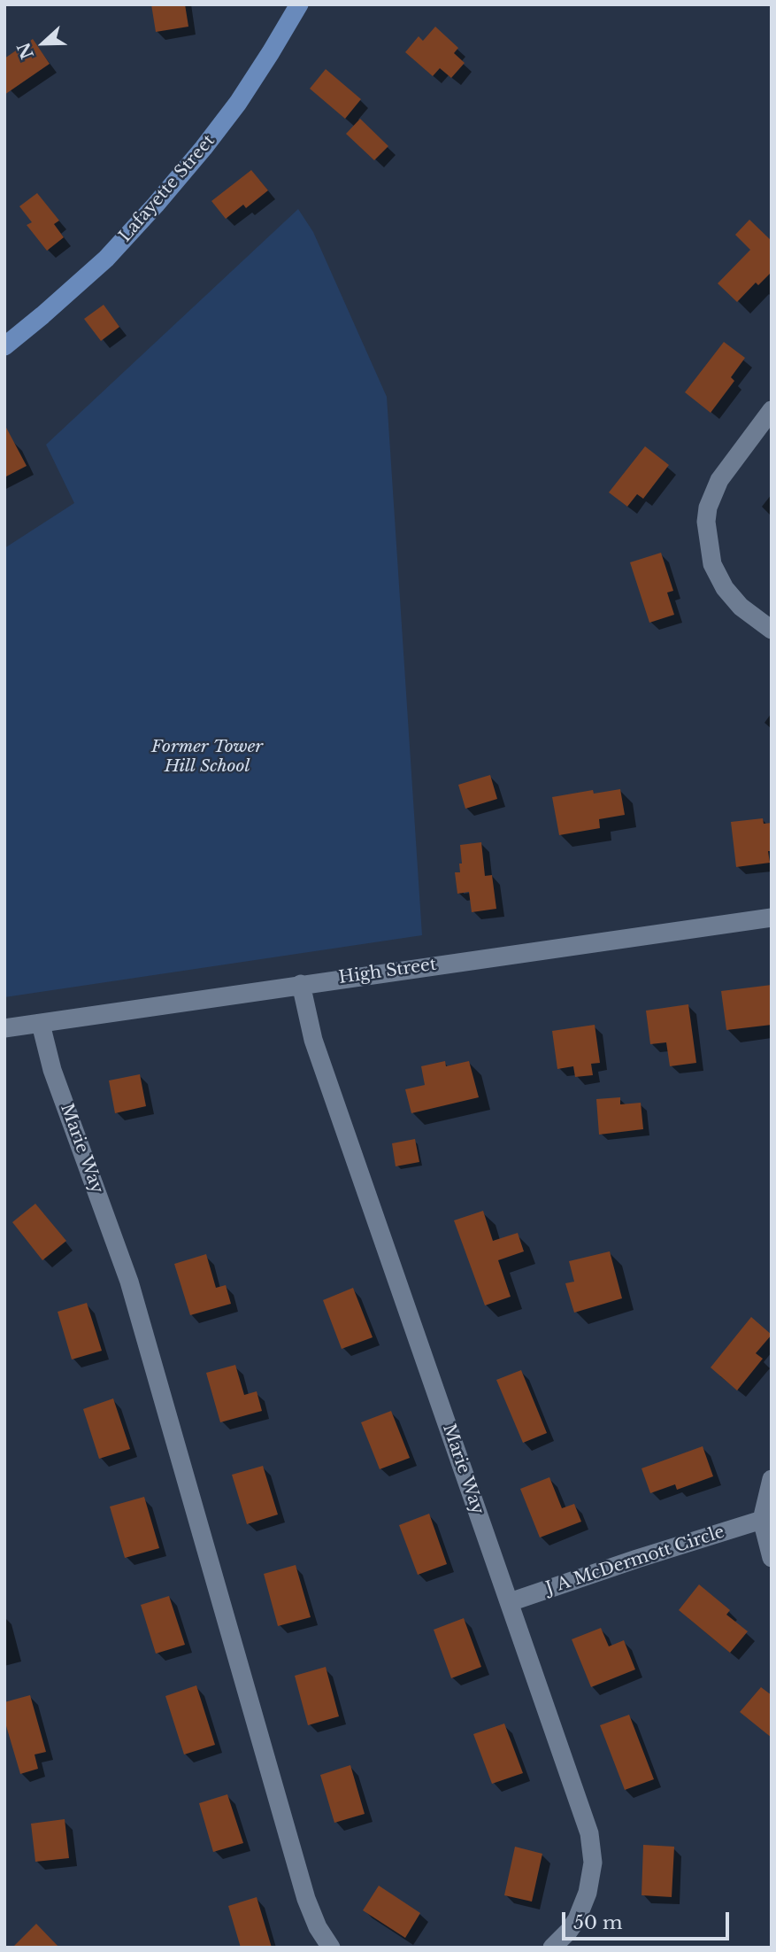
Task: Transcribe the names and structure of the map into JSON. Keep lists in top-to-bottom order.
{
  "streets": {
    "main road": ["Lafayette Street"],
    "street": ["High Street", "Marie Way", "J A McDermott Circle"]
  },
  "crossings": [
    ["High Street", "Marie Way"],
    ["Marie Way", "J A McDermott Circle"]
  ],
  "parks": ["Former Tower Hill School"],
  "scale_bar": "50 m",
  "north": "left"
}
